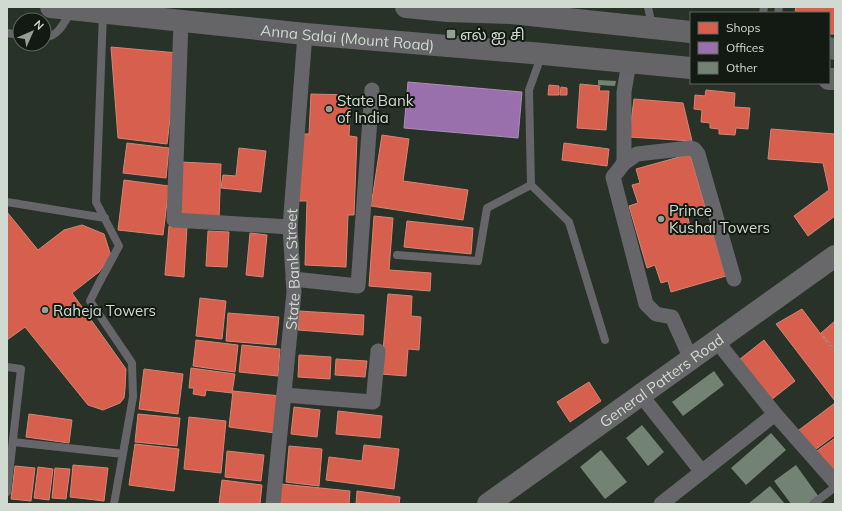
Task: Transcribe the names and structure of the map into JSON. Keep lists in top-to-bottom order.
{
  "streets": {
    "main road": ["Anna Salai (Mount Road)", "General Patters Road"],
    "street": ["State Bank Street"]
  },
  "crossings": [
    ["Anna Salai (Mount Road)", "State Bank Street"]
  ],
  "places": {
    "transit": ["எல் ஐ சி"],
    "other": ["State Bank of India", "Prince Kushal Towers", "Raheja Towers"]
  },
  "legend": ["Shops", "Offices", "Other"],
  "north": "top right"
}
